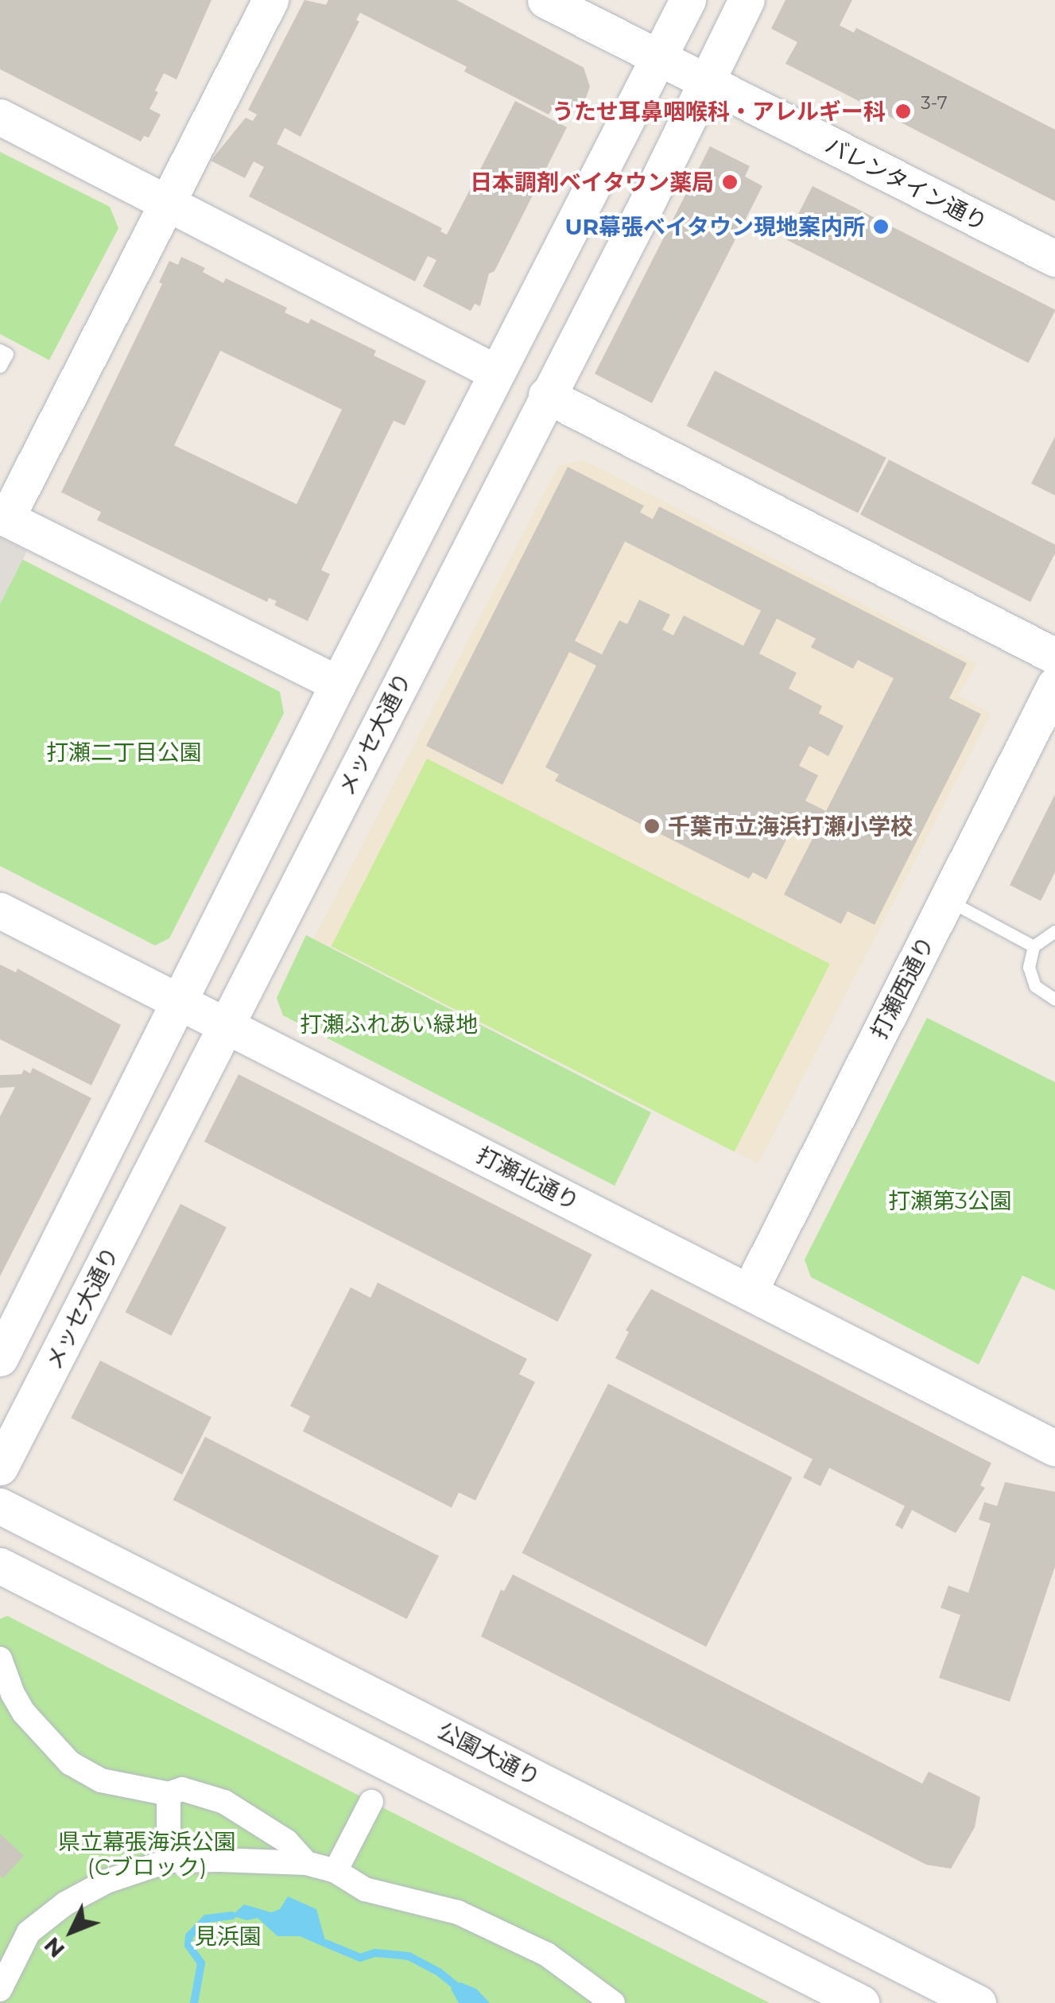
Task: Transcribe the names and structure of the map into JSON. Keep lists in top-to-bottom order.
{
  "streets": {
    "street": [
      "バレンタイン通り",
      "メッセ大通り",
      "打瀬西通り",
      "打瀬北通り",
      "公園大通り"
    ]
  },
  "crossings": [
    ["バレンタイン通り", "メッセ大通り"],
    ["メッセ大通り", "打瀬北通り"],
    ["打瀬西通り", "打瀬北通り"]
  ],
  "parks": [
    "打瀬二丁目公園",
    "打瀬ふれあい緑地",
    "打瀬第3公園",
    "県立幕張海浜公園 (Cブロック)",
    "見浜園"
  ],
  "places": [
    "うたせ耳鼻咽喉科・アレルギー科",
    "日本調剤ベイタウン薬局",
    "UR幕張ベイタウン現地案内所",
    "千葉市立海浜打瀬小学校"
  ],
  "house_numbers": ["3-7"],
  "north": "bottom left"
}
